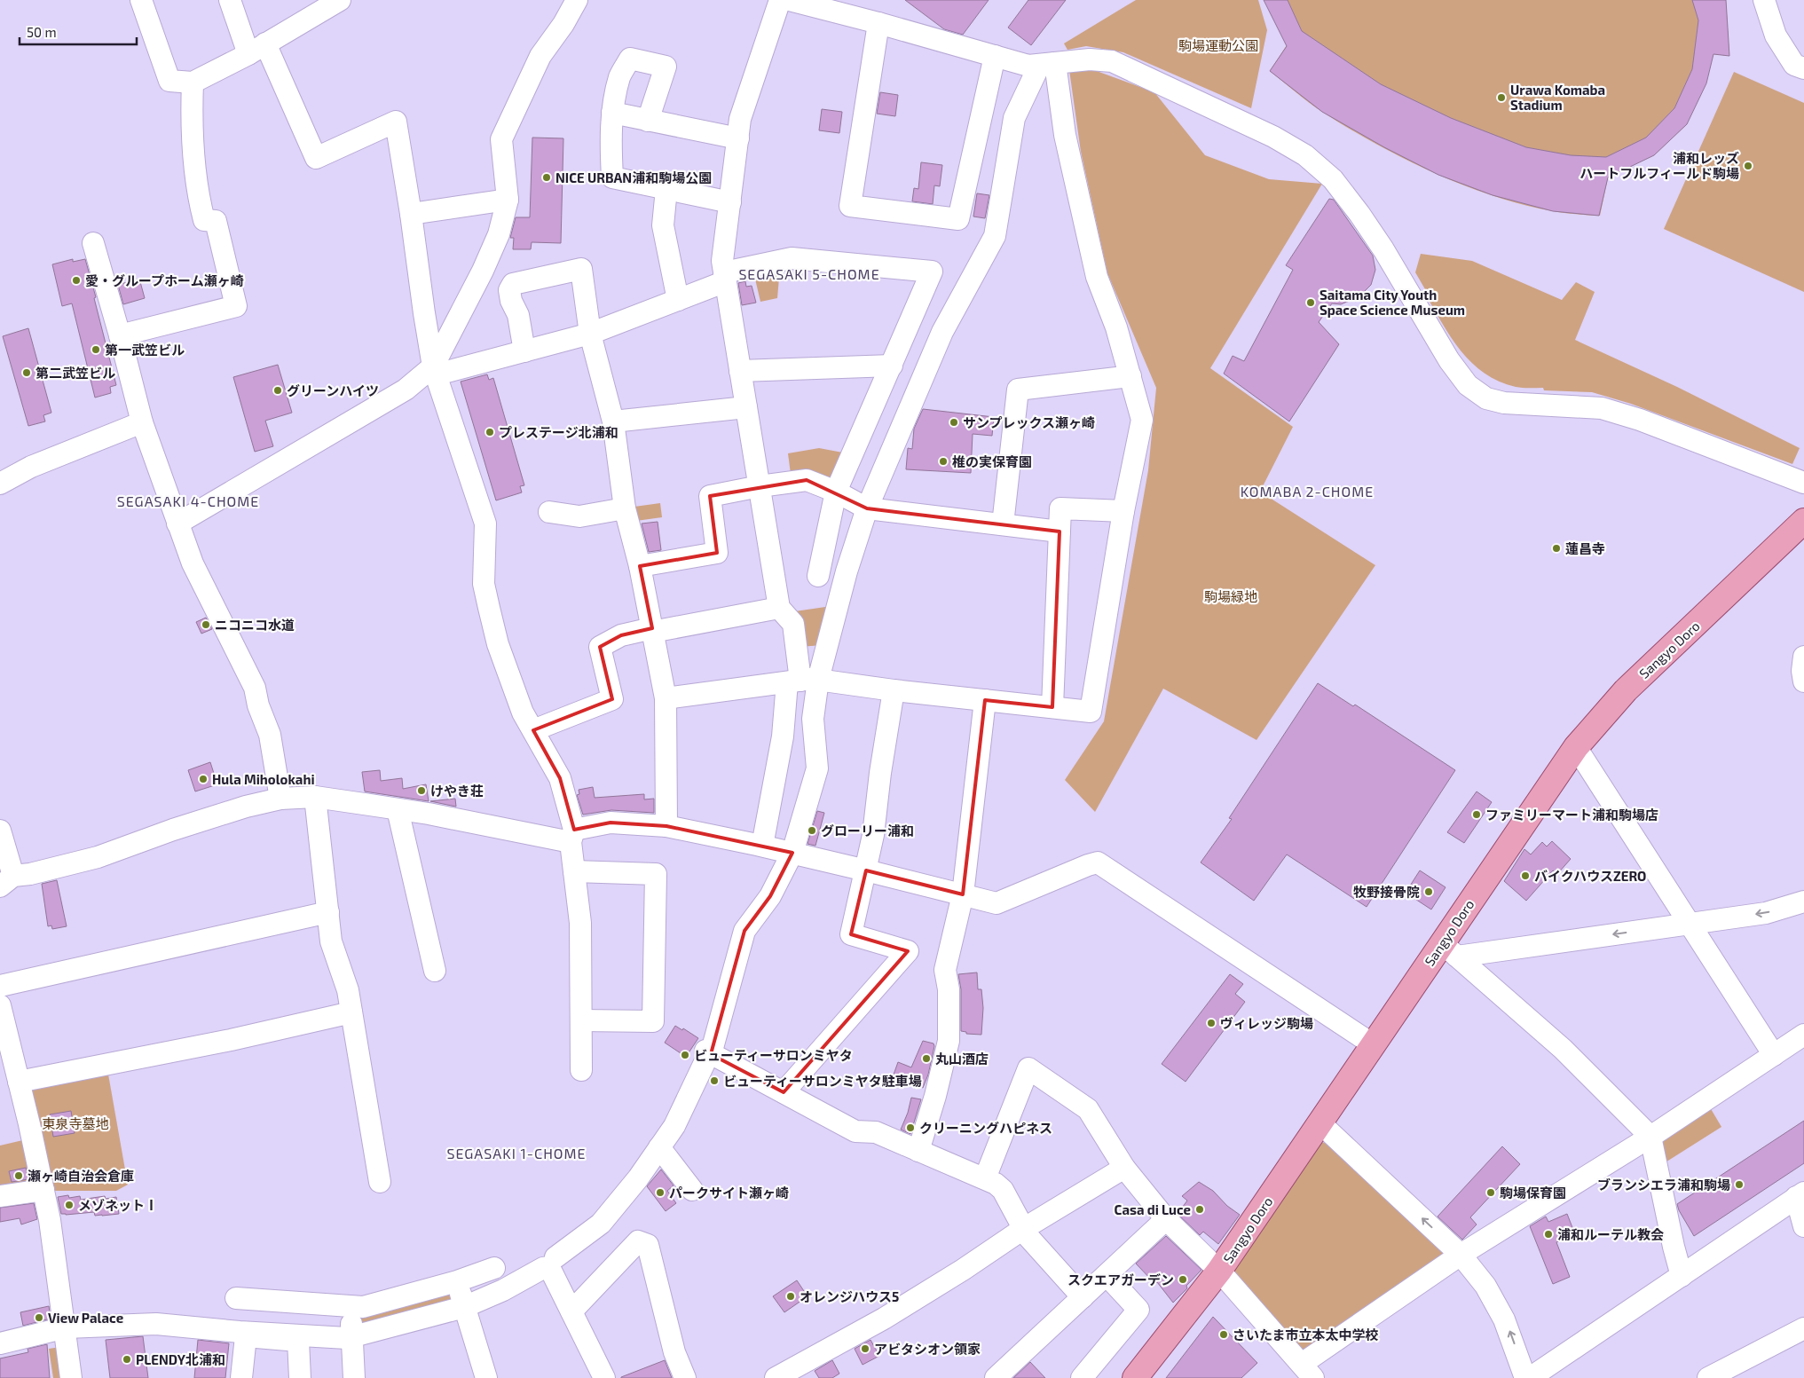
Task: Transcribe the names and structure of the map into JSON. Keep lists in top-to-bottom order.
{
  "streets": {
    "main road": ["Sangyo Doro"]
  },
  "districts": [
    "SEGASAKI 5-CHOME",
    "KOMABA 2-CHOME",
    "SEGASAKI 4-CHOME",
    "SEGASAKI 1-CHOME"
  ],
  "parks": ["駒場運動公園", "駒場緑地", "東泉寺墓地"],
  "places": [
    "Urawa Komaba Stadium",
    "浦和レッズ ハートフルフィールド駒場",
    "NICE URBAN浦和駒場公園",
    "愛・グループホーム瀬ヶ崎",
    "Saitama City Youth Space Science Museum",
    "第一武笠ビル",
    "第二武笠ビル",
    "グリーンハイツ",
    "サンプレックス瀬ヶ崎",
    "プレステージ北浦和",
    "椎の実保育園",
    "蓮昌寺",
    "ニコニコ水道",
    "Hula Miholokahi",
    "けやき荘",
    "ファミリーマート浦和駒場店",
    "グローリー浦和",
    "バイクハウスZERO",
    "牧野接骨院",
    "ヴィレッジ駒場",
    "ビューティーサロンミヤタ",
    "丸山酒店",
    "ビューティーサロンミヤタ駐車場",
    "クリーニングハピネス",
    "瀬ヶ崎自治会倉庫",
    "ブランシエラ浦和駒場",
    "パークサイト瀬ヶ崎",
    "駒場保育園",
    "メゾネットⅠ",
    "Casa di Luce",
    "浦和ルーテル教会",
    "スクエアガーデン",
    "オレンジハウス5",
    "View Palace",
    "さいたま市立本太中学校",
    "アビタシオン領家",
    "PLENDY北浦和"
  ],
  "scale_bar": "50 m"
}
